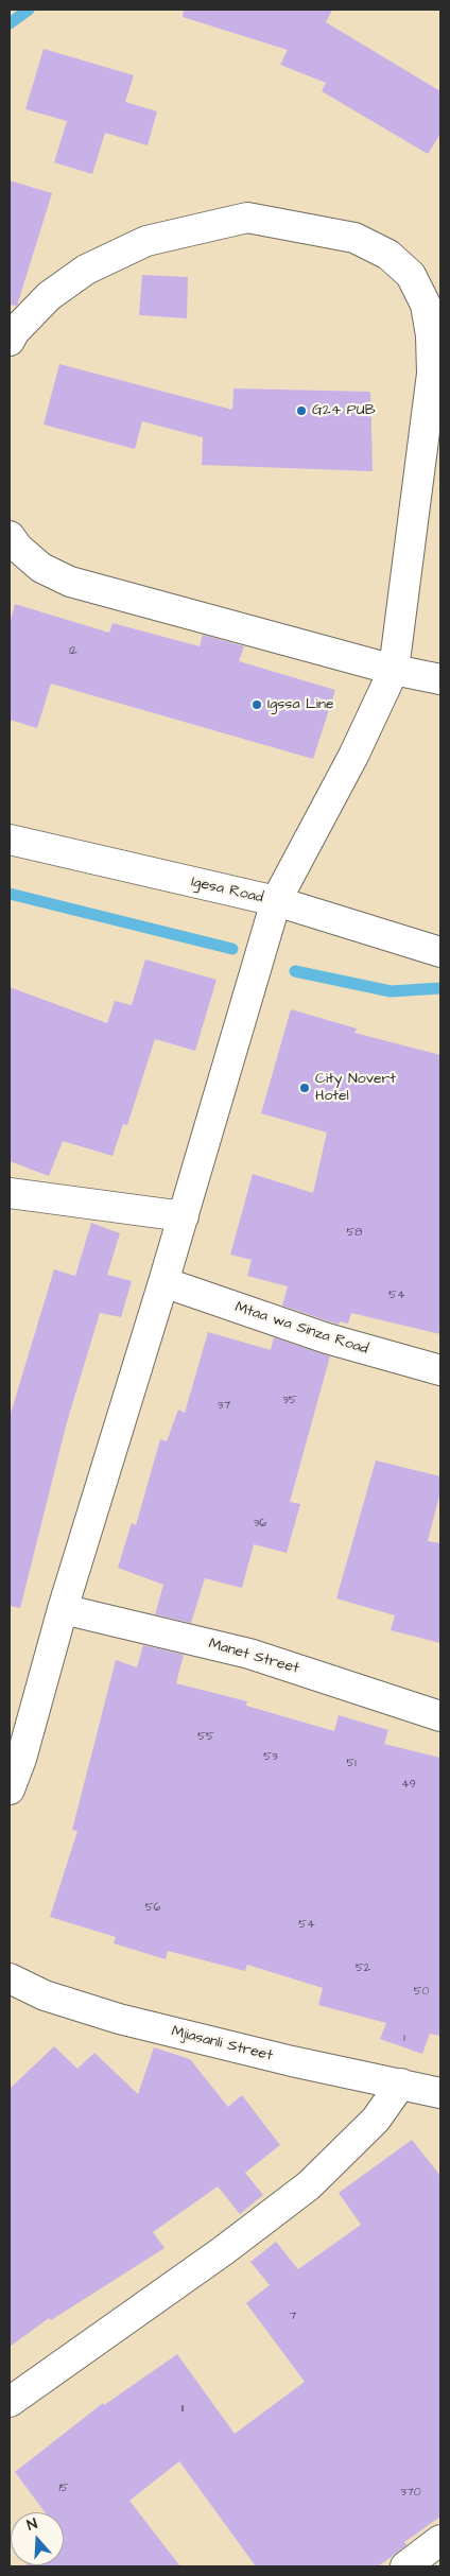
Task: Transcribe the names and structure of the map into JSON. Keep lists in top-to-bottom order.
{
  "streets": {
    "street": [
      "Igesa Road",
      "Mtaa wa Sinza Road",
      "Manet Street",
      "Mjiasanli Street"
    ]
  },
  "places": ["G24 PUB", "Igssa Line", "City Novert Hotel"],
  "house_numbers": [
    "12",
    "58",
    "54",
    "35",
    "37",
    "36",
    "55",
    "53",
    "51",
    "49",
    "56",
    "54",
    "52",
    "50",
    "1",
    "7",
    "11",
    "15",
    "370"
  ],
  "north": "top"
}
